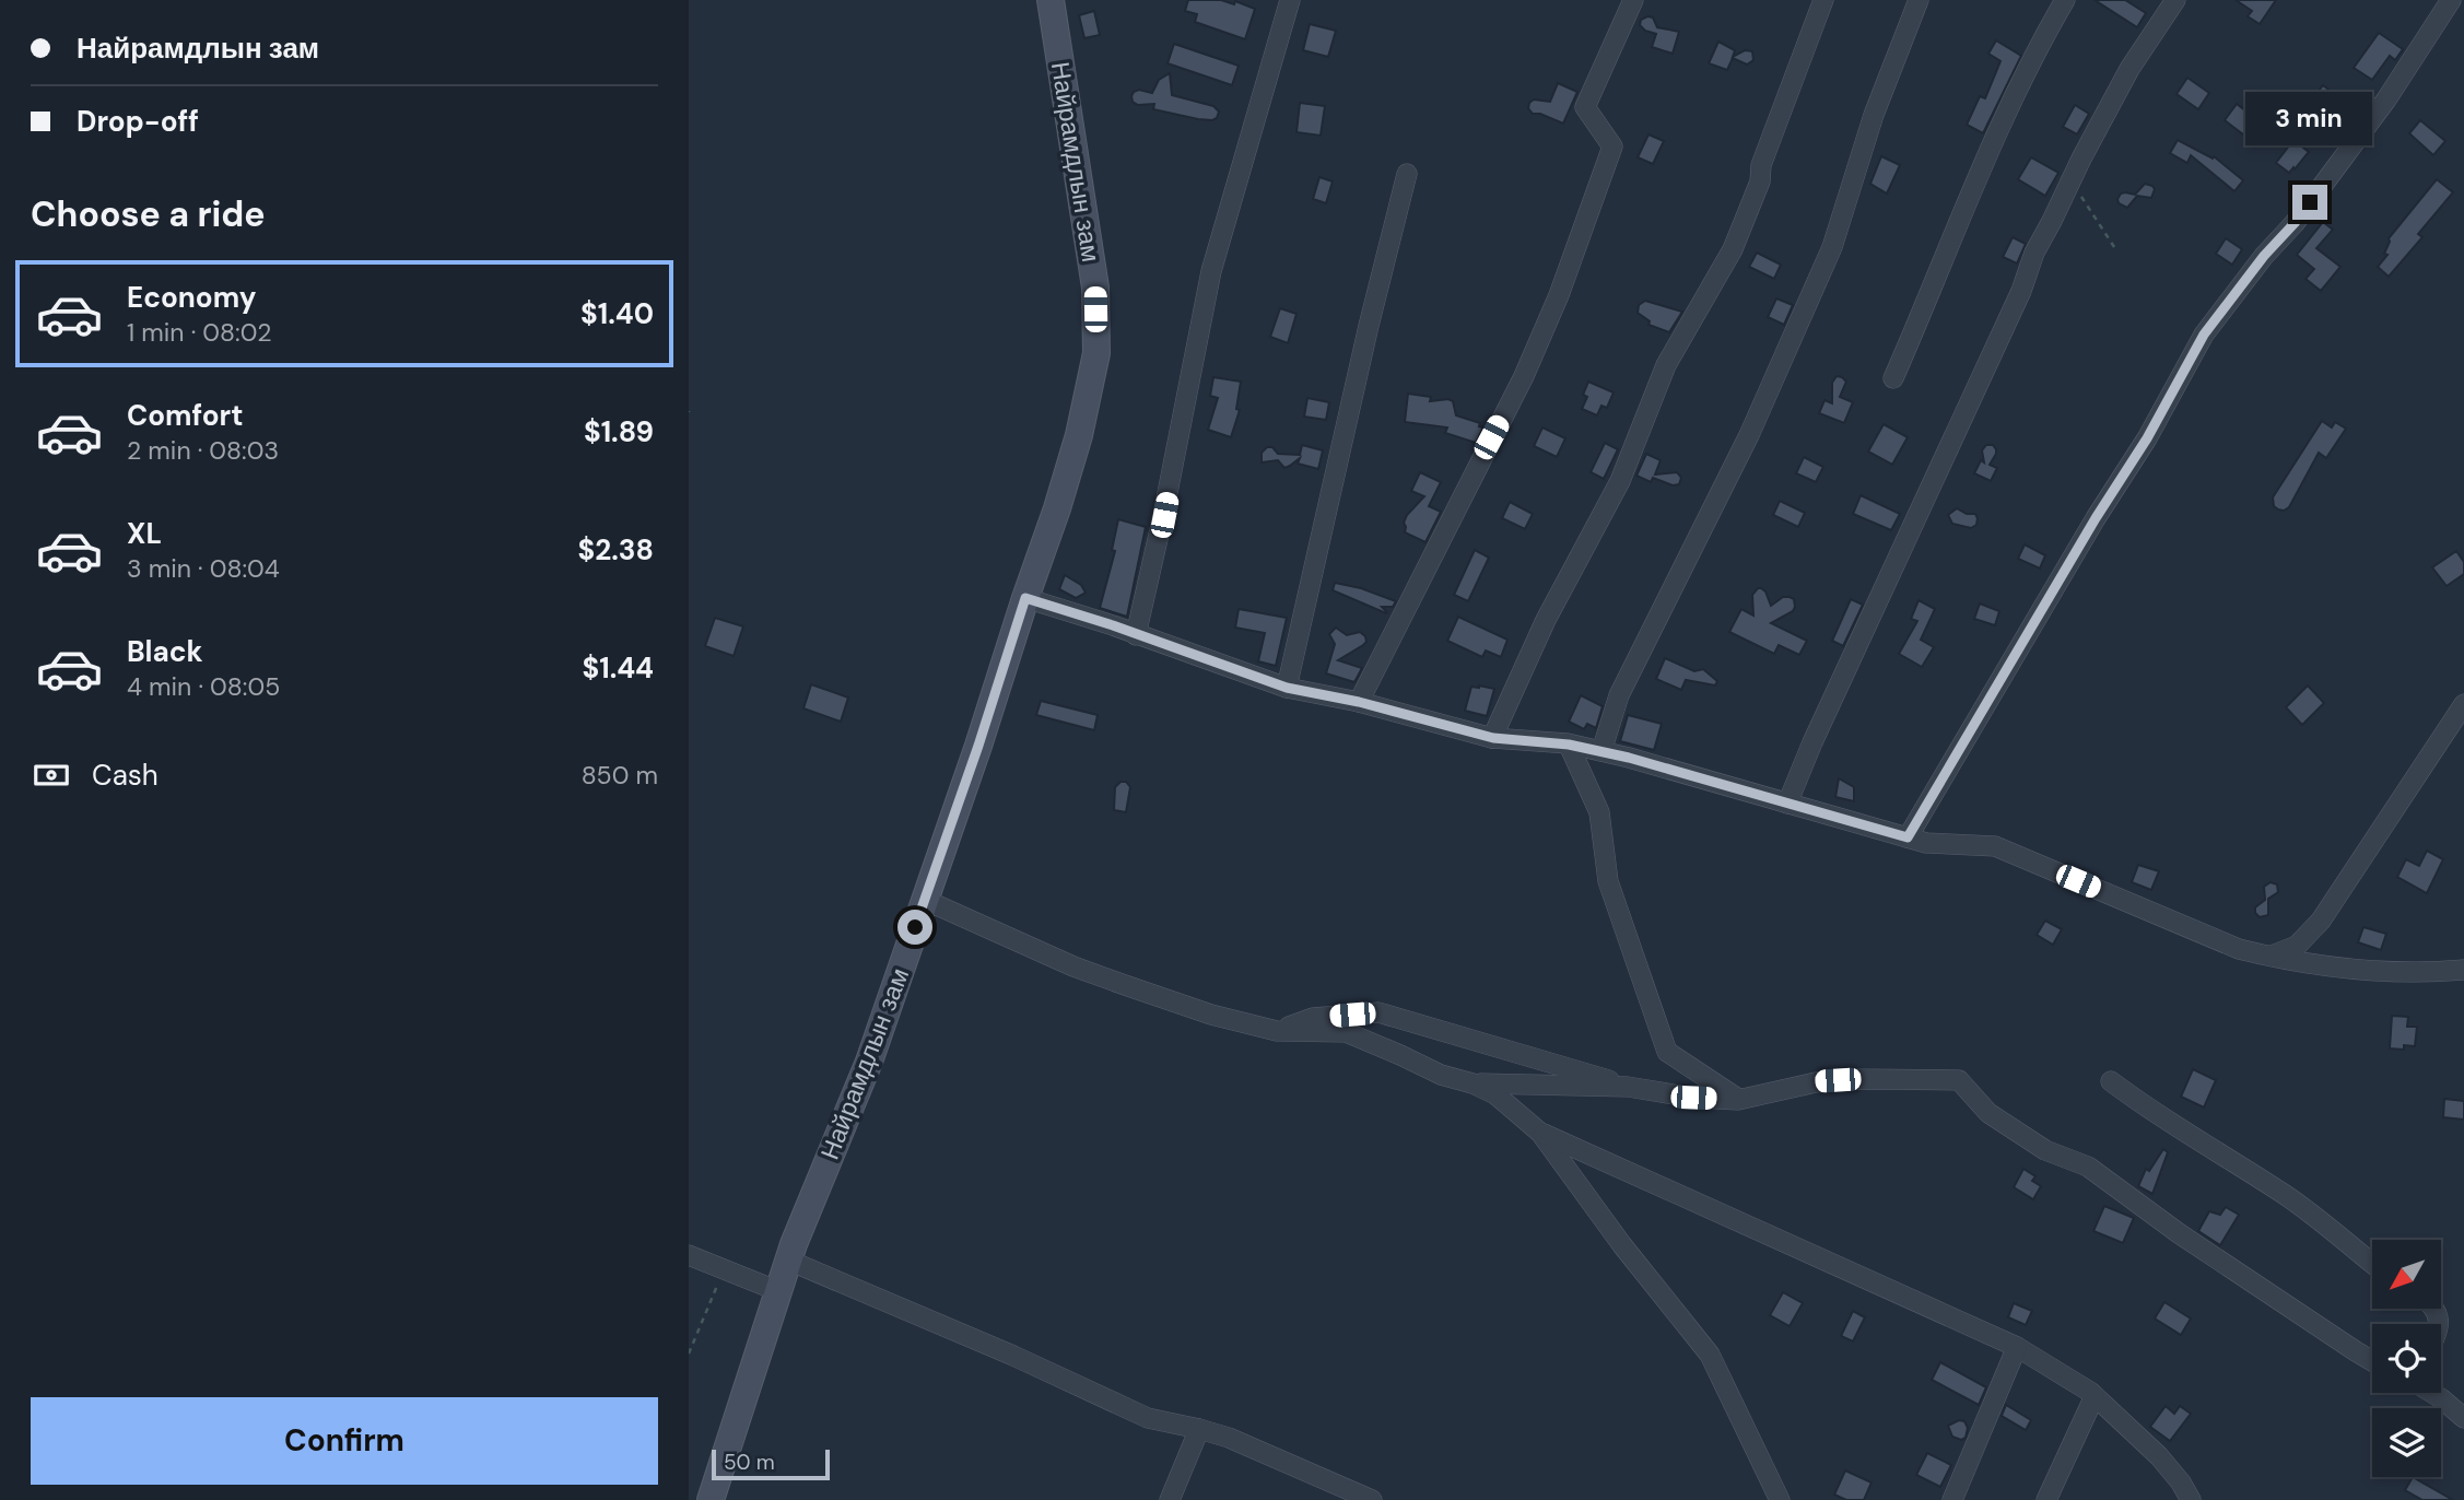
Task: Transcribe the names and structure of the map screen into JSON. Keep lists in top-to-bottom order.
{
  "streets": {
    "main road": ["Найрамдлын зам"]
  },
  "scale_bar": "50 m",
  "north": "bottom left",
  "page": {
    "banner": ["Найрамдлын зам", "Drop-off"],
    "bubble": "3 min",
    "heading": "Choose a ride",
    "list": [
      {
        "name": "Economy",
        "note": "1 min · 08:02",
        "value": "$1.40"
      },
      {
        "name": "Comfort",
        "note": "2 min · 08:03",
        "value": "$1.89"
      },
      {
        "name": "XL",
        "note": "3 min · 08:04",
        "value": "$2.38"
      },
      {
        "name": "Black",
        "note": "4 min · 08:05",
        "value": "$1.44"
      }
    ],
    "pay": ["Cash", "850 m"],
    "buttons": "Confirm",
    "scale": "50 m"
  }
}
